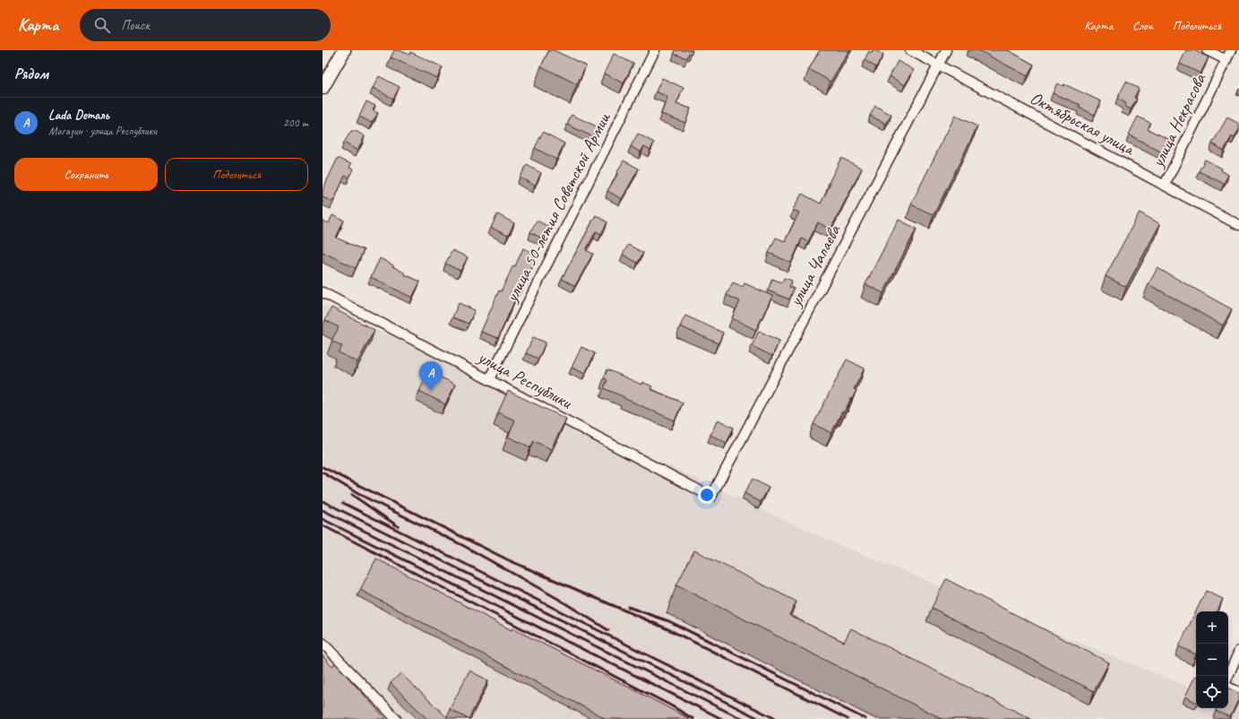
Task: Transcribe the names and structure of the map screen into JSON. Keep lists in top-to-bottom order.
{
  "streets": {
    "street": [
      "улица Некрасова",
      "Октябрьская улица",
      "улица 50-летия Советской Армии",
      "улица Чапаева",
      "улица Республики"
    ]
  },
  "crossings": [
    ["улица Некрасова", "Октябрьская улица"],
    ["Октябрьская улица", "улица Чапаева"],
    ["улица 50-летия Советской Армии", "улица Республики"],
    ["улица Чапаева", "улица Республики"]
  ],
  "page": {
    "header": "Карта",
    "search": "Поиск",
    "nav": ["Карта", "Слои", "Поделиться"],
    "heading": "Рядом",
    "list": [
      {
        "mark": "A",
        "name": "Lada Dеталь",
        "note": "Магазин · улица Республики",
        "value": "200 m"
      }
    ],
    "buttons": ["Сохранить", "Поделиться"],
    "pins": "A",
    "map_buttons": ["+", "−"]
  }
}
